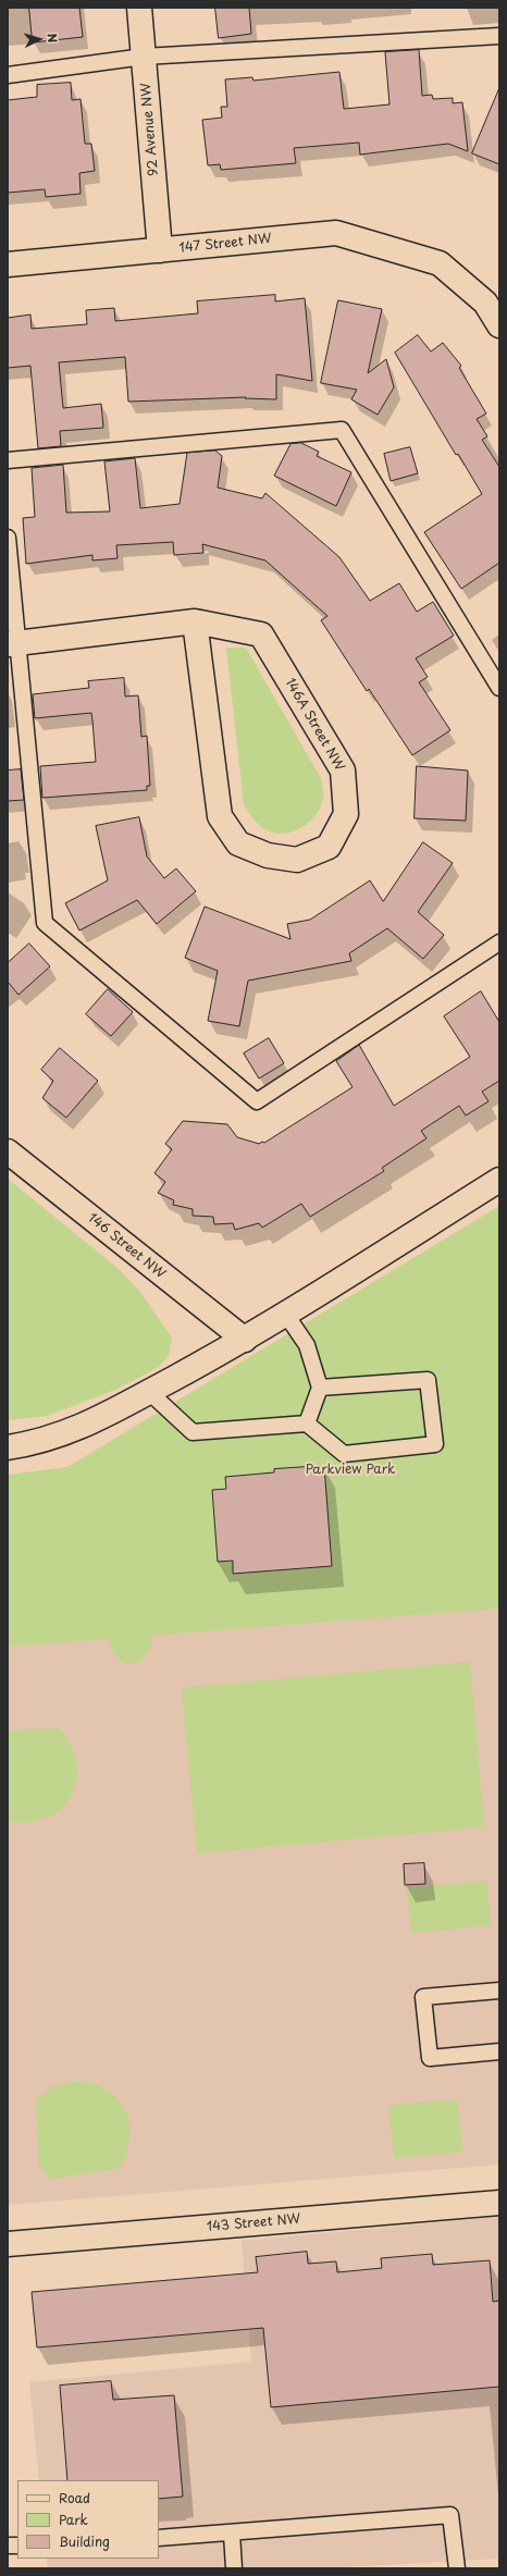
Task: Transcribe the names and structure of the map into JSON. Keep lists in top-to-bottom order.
{
  "streets": {
    "street": [
      "92 Avenue NW",
      "147 Street NW",
      "146A Street NW",
      "146 Street NW",
      "143 Street NW"
    ]
  },
  "crossings": [
    ["92 Avenue NW", "147 Street NW"]
  ],
  "parks": ["Parkview Park"],
  "legend": ["Road", "Park", "Building"],
  "north": "right"
}
